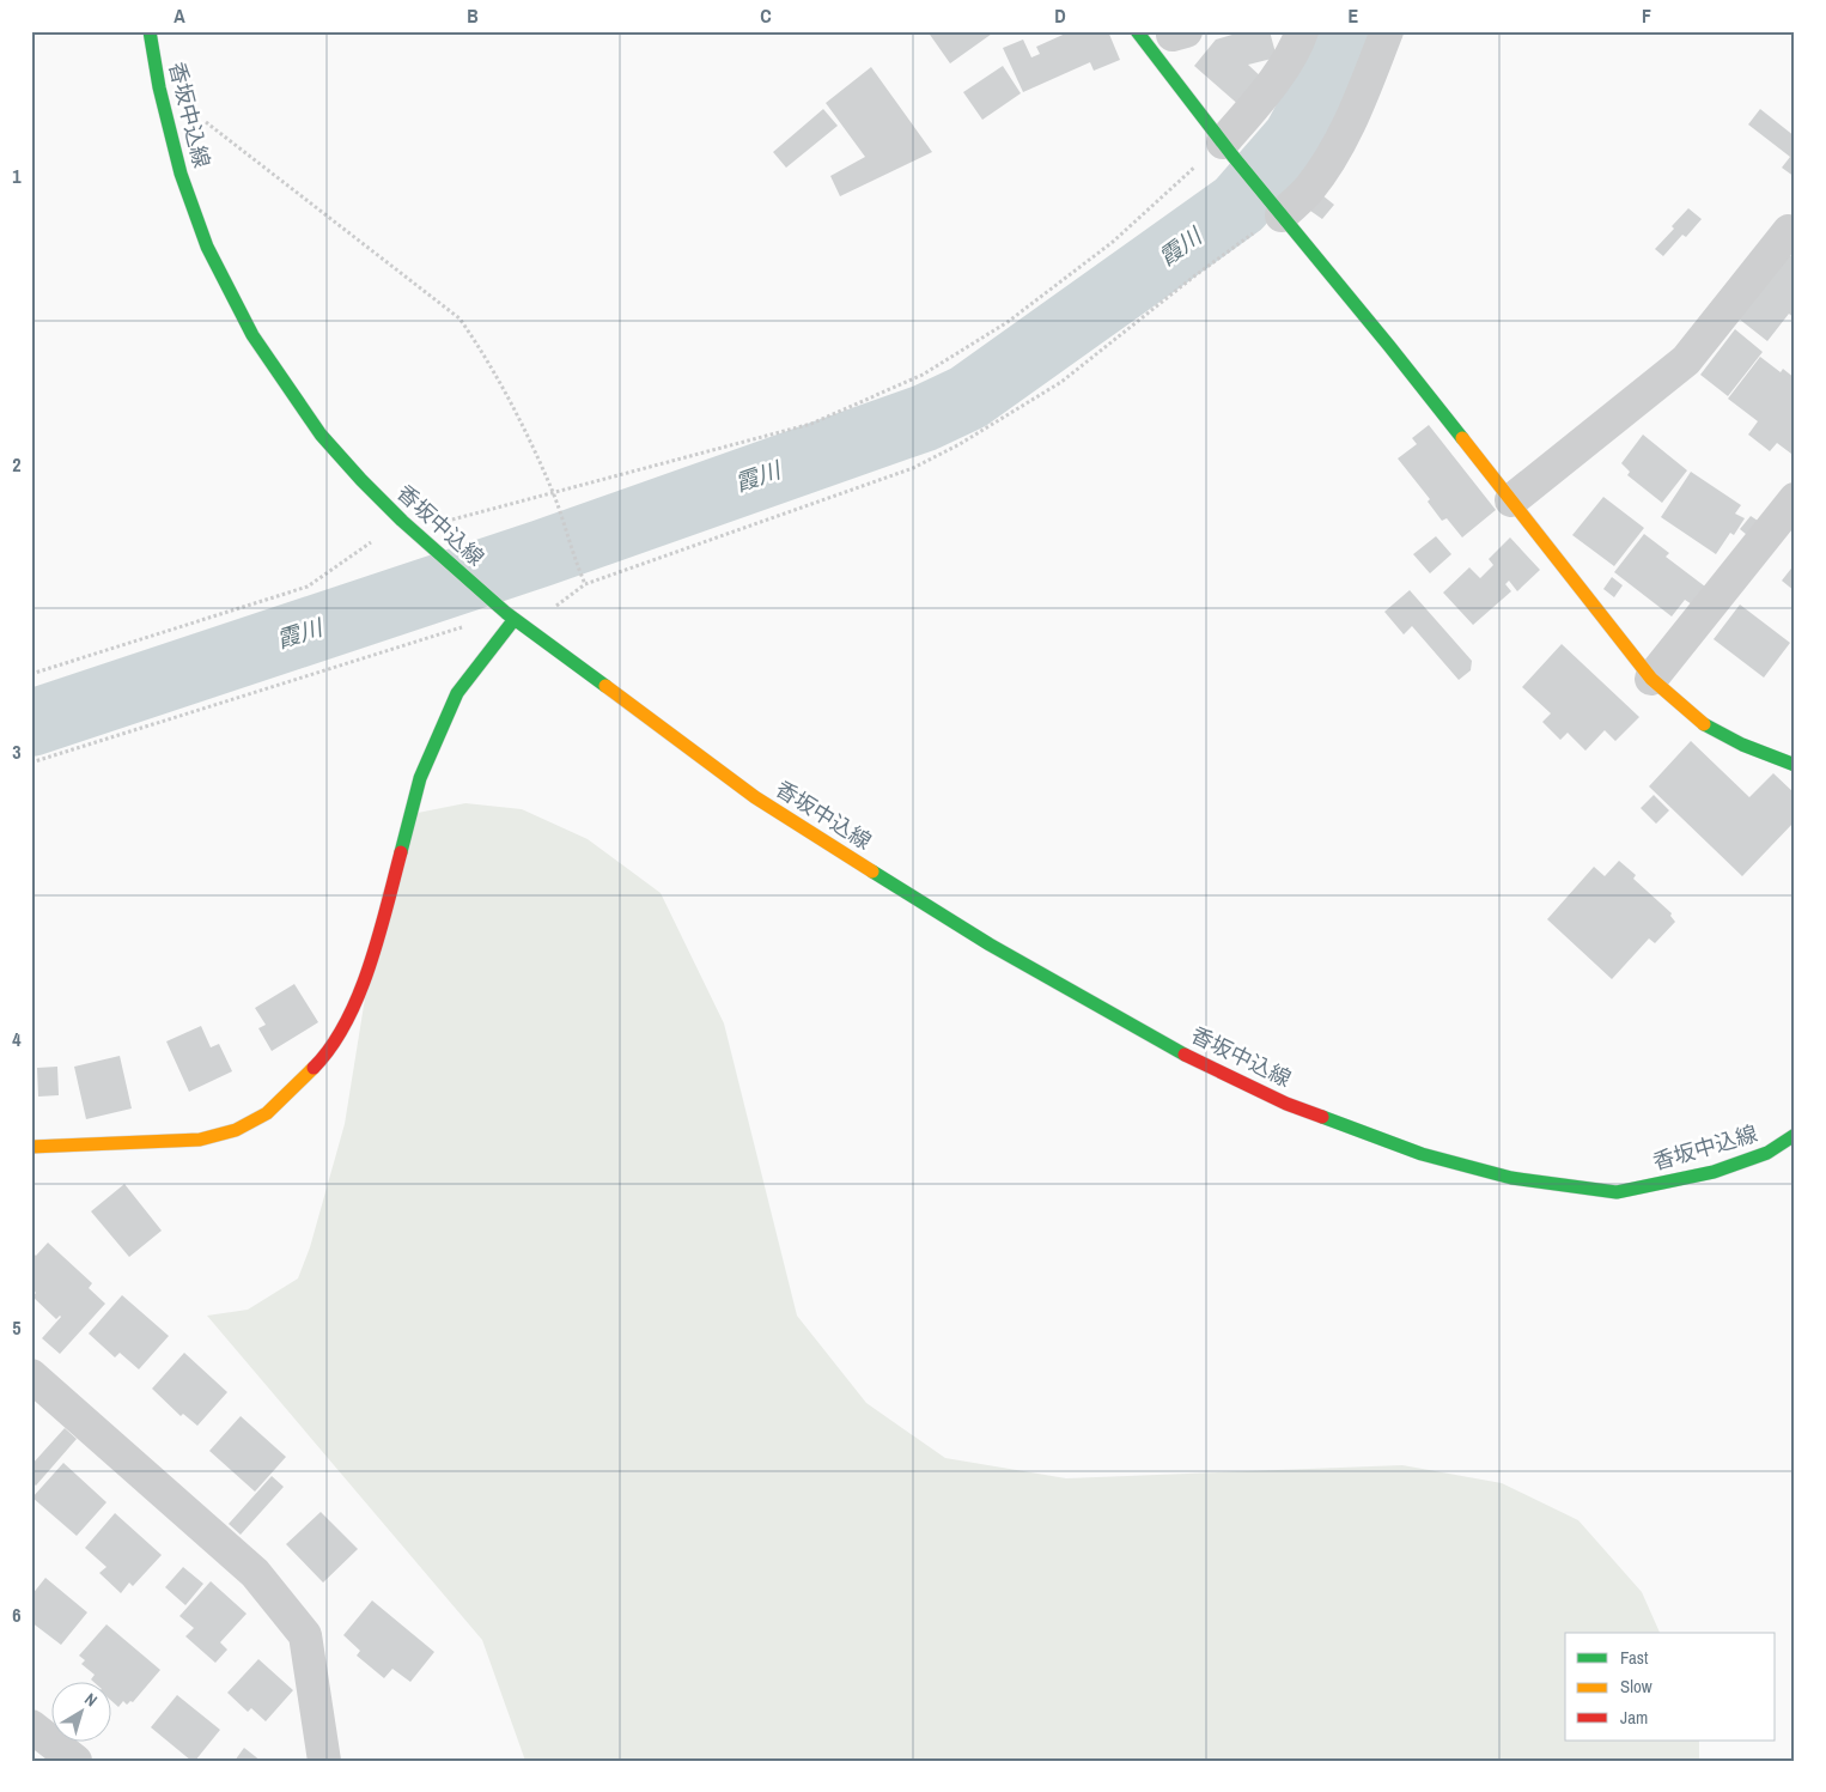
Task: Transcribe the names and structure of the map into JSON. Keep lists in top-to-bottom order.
{
  "streets": {
    "main road": ["香坂中込線"]
  },
  "water": ["霞川"],
  "legend": ["Fast", "Slow", "Jam"],
  "north": "top right",
  "grid": {
    "columns": [
      "A",
      "B",
      "C",
      "D",
      "E",
      "F"
    ],
    "rows": [
      "1",
      "2",
      "3",
      "4",
      "5",
      "6"
    ]
  }
}
